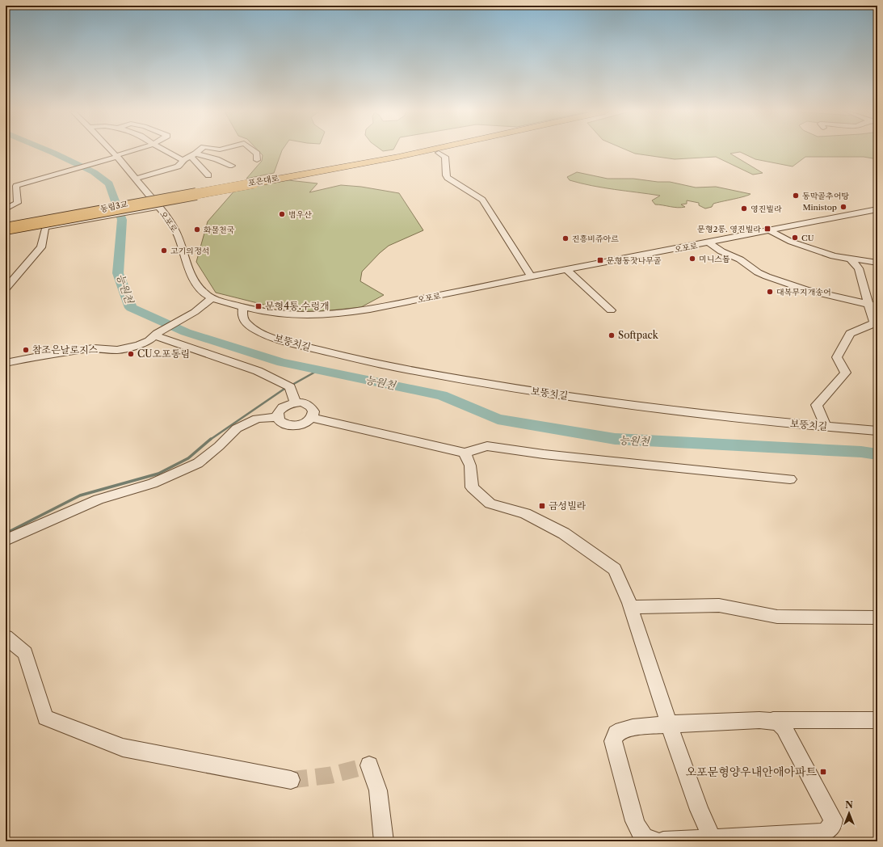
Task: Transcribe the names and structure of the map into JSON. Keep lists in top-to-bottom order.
{
  "streets": {
    "highway": ["포은대로"],
    "street": ["동림3교", "오포로", "보뚱치길"]
  },
  "crossings": [
    ["동림3교", "오포로"],
    ["오포로", "보뚱치길"]
  ],
  "water": ["능원천"],
  "places": {
    "other": [
      "동막골추어탕",
      "Ministop",
      "영진빌라",
      "범우산",
      "화물천국",
      "CU",
      "진흥비쥬아르",
      "고기의정석",
      "미니스톱",
      "대복무지개송어",
      "Softpack",
      "참조은날로지스",
      "CU오포동림"
    ],
    "transit": [
      "문형2통. 영진빌라",
      "문형동잣나무골",
      "문형4통.수렁개",
      "금성빌라",
      "오포문형양우내안애아파트"
    ]
  },
  "north": "top"
}
